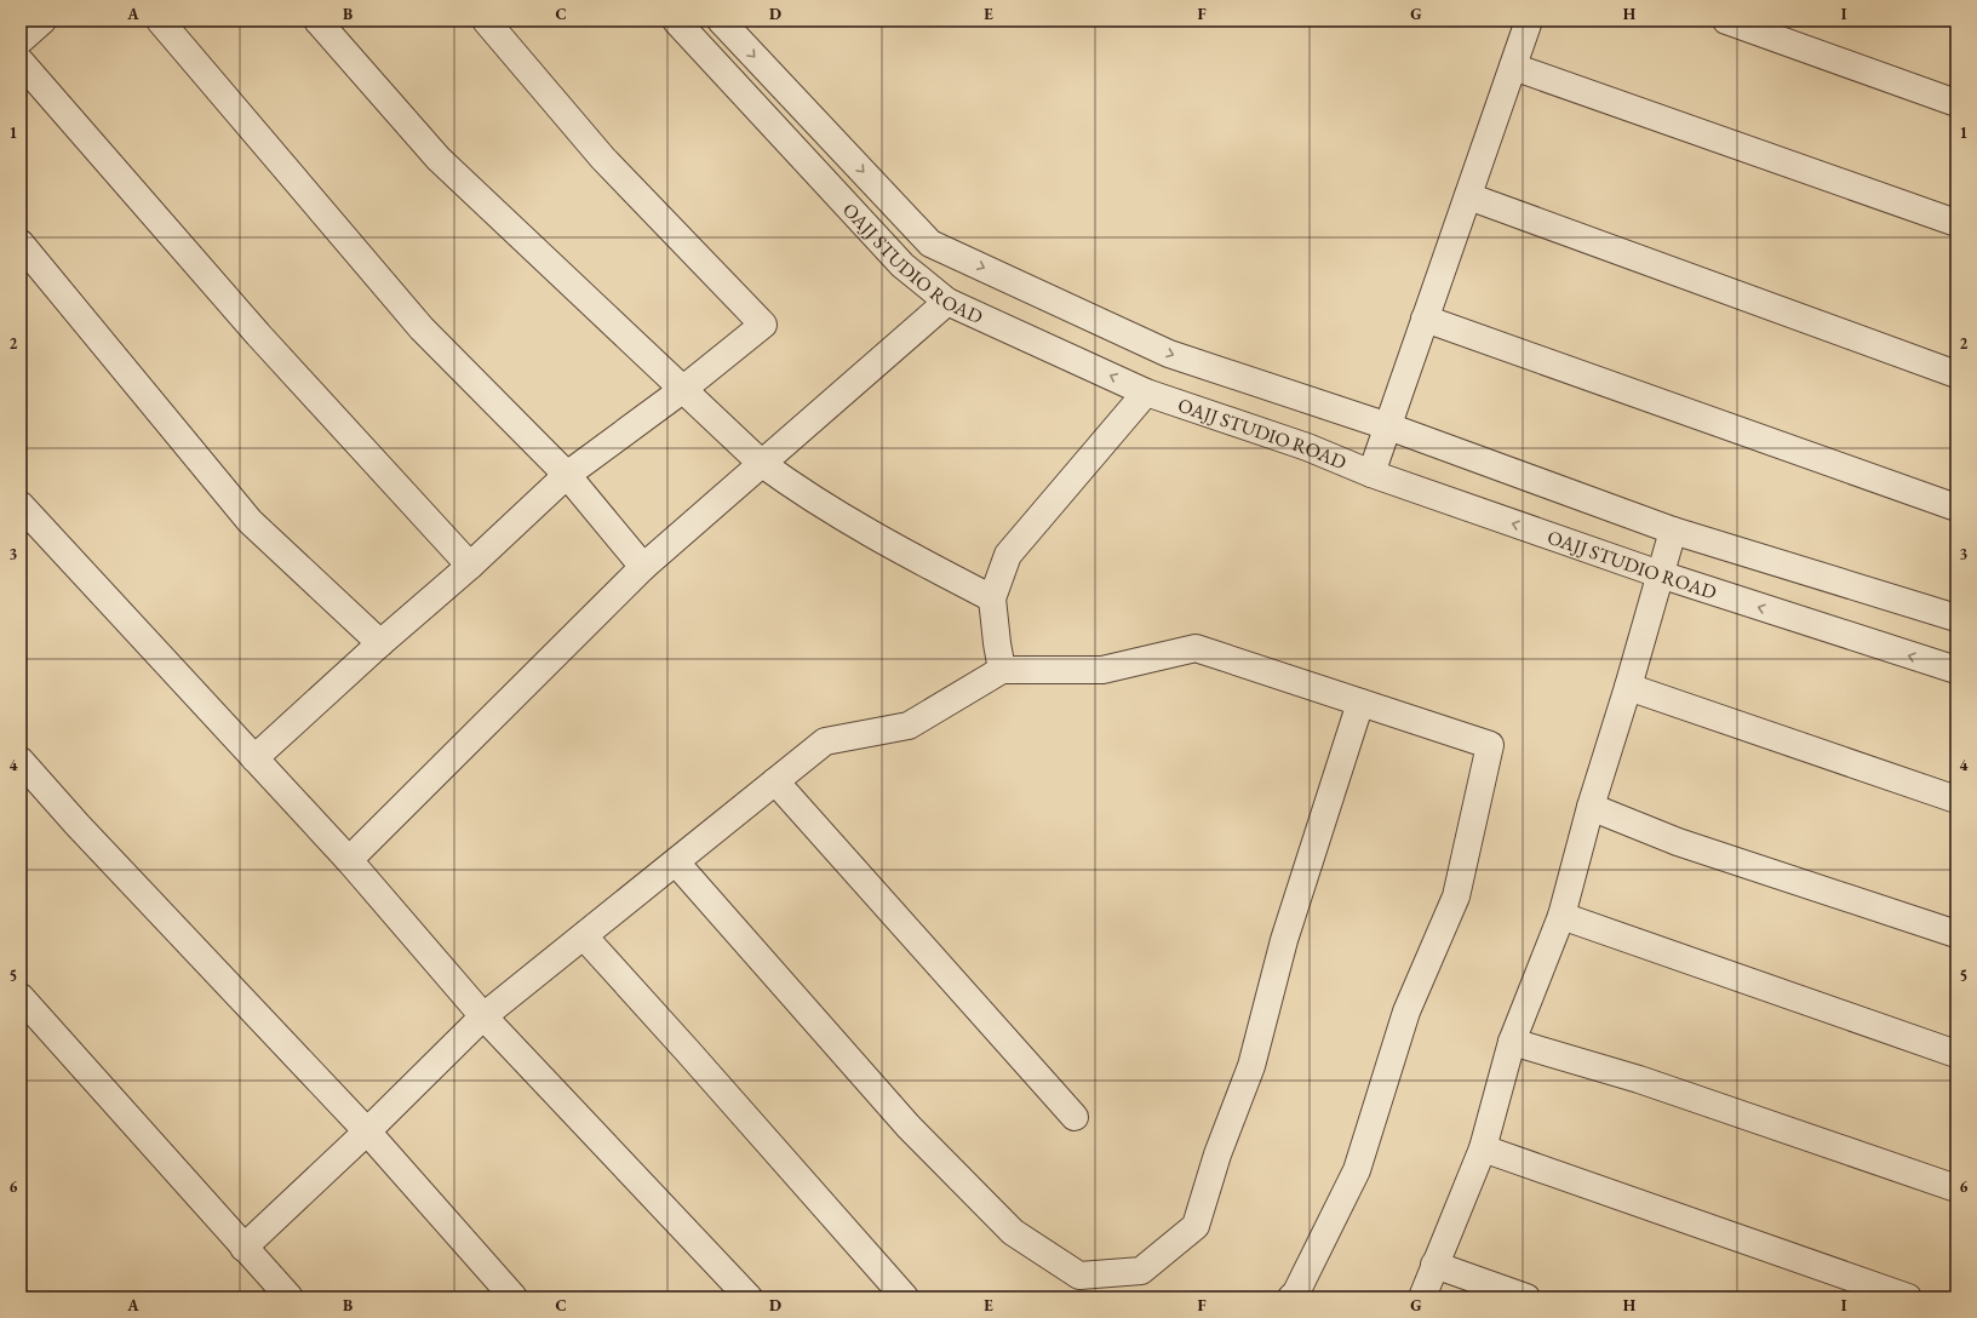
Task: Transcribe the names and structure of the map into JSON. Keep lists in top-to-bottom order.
{
  "streets": {
    "street": ["OAJJ STUDIO ROAD"]
  },
  "grid": {
    "columns": [
      "A",
      "B",
      "C",
      "D",
      "E",
      "F",
      "G",
      "H",
      "I"
    ],
    "rows": [
      "1",
      "2",
      "3",
      "4",
      "5",
      "6"
    ]
  }
}
